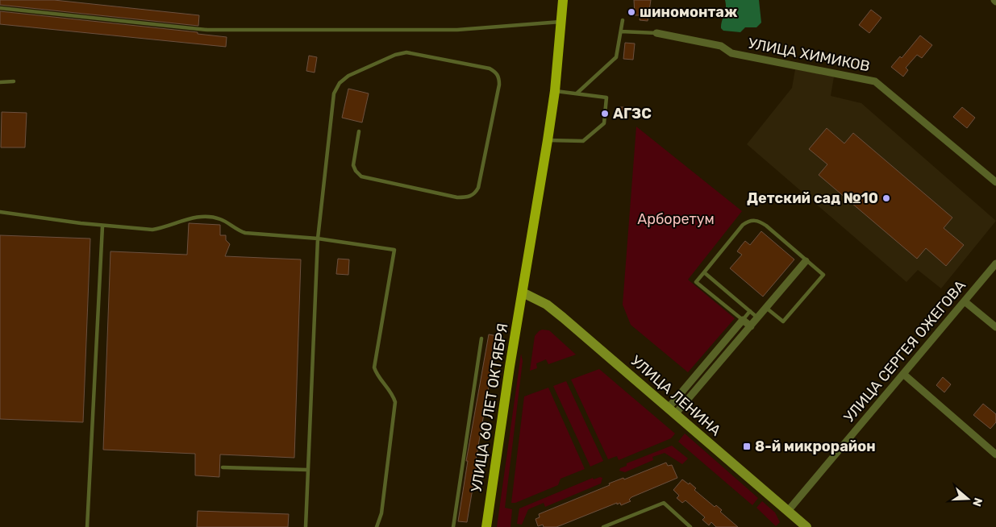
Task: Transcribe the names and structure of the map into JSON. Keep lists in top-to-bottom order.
{
  "streets": {
    "main road": ["УЛИЦА ЛЕНИНА", "УЛИЦА 60 ЛЕТ ОКТЯБРЯ"],
    "street": ["УЛИЦА ХИМИКОВ", "УЛИЦА СЕРГЕЯ ОЖЕГОВА"]
  },
  "crossings": [
    ["УЛИЦА СЕРГЕЯ ОЖЕГОВА", "УЛИЦА ЛЕНИНА"],
    ["УЛИЦА ЛЕНИНА", "УЛИЦА 60 ЛЕТ ОКТЯБРЯ"]
  ],
  "parks": ["Арборетум"],
  "places": {
    "other": ["шиномонтаж", "АГЗС", "Детский сад №10"],
    "transit": ["8-й микрорайон"]
  },
  "north": "right"
}
